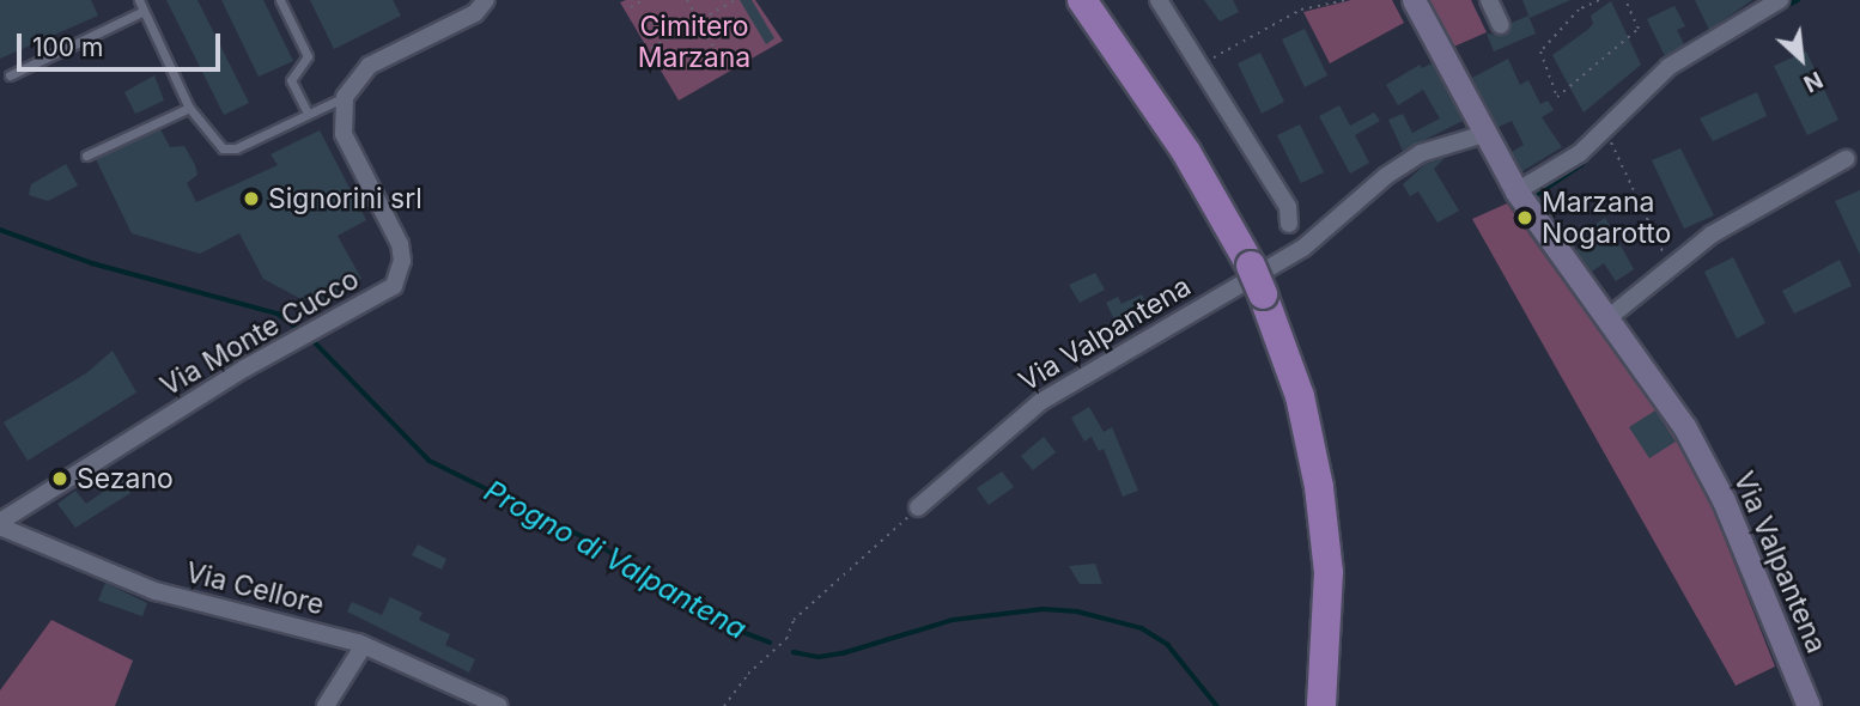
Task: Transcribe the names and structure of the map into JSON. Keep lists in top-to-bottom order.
{
  "streets": {
    "street": ["Via Monte Cucco", "Via Valpantena", "Via Cellore"]
  },
  "crossings": [
    ["Via Monte Cucco", "Via Cellore"]
  ],
  "water": ["Progno di Valpantena"],
  "parks": ["Cimitero Marzana"],
  "places": ["Signorini srl", "Marzana Nogarotto", "Sezano"],
  "scale_bar": "100 m",
  "north": "bottom right"
}
